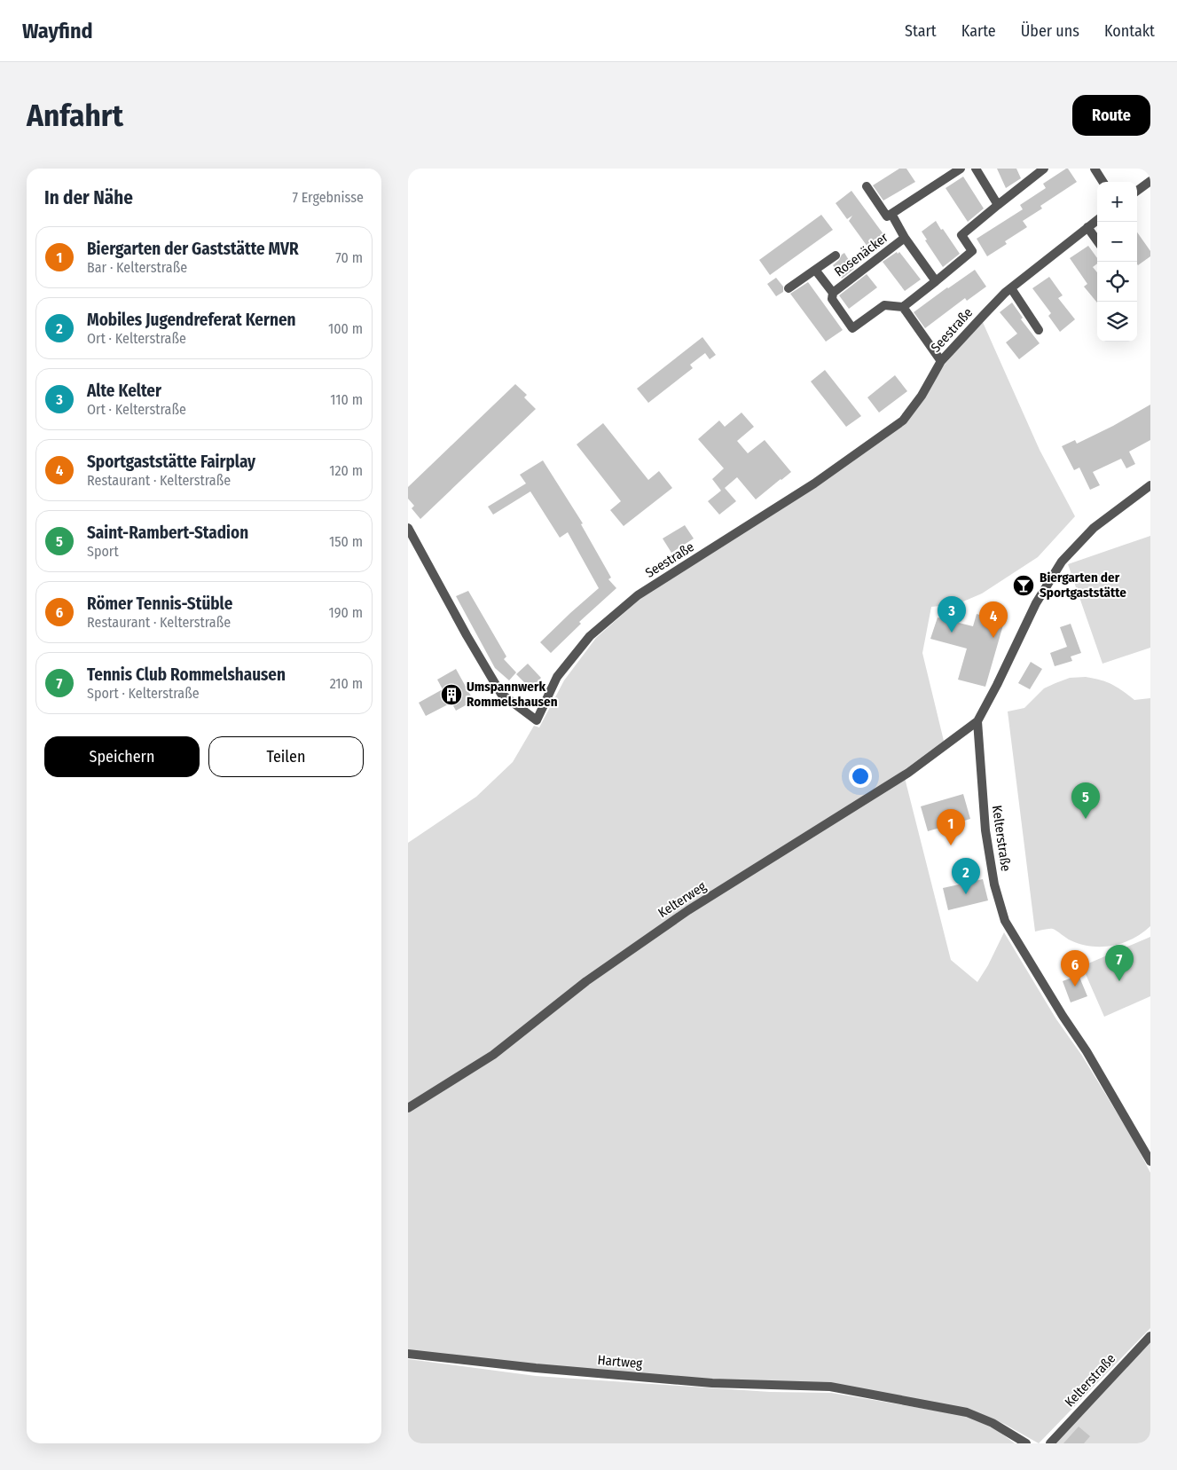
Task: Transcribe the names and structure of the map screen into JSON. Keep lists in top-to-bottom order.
{
  "streets": {
    "street": [
      "Rosenäcker",
      "Seestraße",
      "Kelterstraße",
      "Kelterweg",
      "Hartweg"
    ]
  },
  "crossings": [
    ["Kelterstraße", "Kelterweg"]
  ],
  "places": {
    "bar": ["Biergarten der Sportgaststätte"],
    "building": ["Umspannwerk Rommelshausen"]
  },
  "page": {
    "header": "Wayfind",
    "nav": [
      "Start",
      "Karte",
      "Über uns",
      "Kontakt"
    ],
    "buttons": [
      "Route",
      ["Speichern", "Teilen"]
    ],
    "title": "Anfahrt",
    "heading": ["In der Nähe", "7 Ergebnisse"],
    "map_buttons": ["+", "−"],
    "list": [
      {
        "mark": "1",
        "name": "Biergarten der Gaststätte MVR",
        "note": "Bar · Kelterstraße",
        "value": "70 m"
      },
      {
        "mark": "2",
        "name": "Mobiles Jugendreferat Kernen",
        "note": "Ort · Kelterstraße",
        "value": "100 m"
      },
      {
        "mark": "3",
        "name": "Alte Kelter",
        "note": "Ort · Kelterstraße",
        "value": "110 m"
      },
      {
        "mark": "4",
        "name": "Sportgaststätte Fairplay",
        "note": "Restaurant · Kelterstraße",
        "value": "120 m"
      },
      {
        "mark": "5",
        "name": "Saint-Rambert-Stadion",
        "note": "Sport",
        "value": "150 m"
      },
      {
        "mark": "6",
        "name": "Römer Tennis-Stüble",
        "note": "Restaurant · Kelterstraße",
        "value": "190 m"
      },
      {
        "mark": "7",
        "name": "Tennis Club Rommelshausen",
        "note": "Sport · Kelterstraße",
        "value": "210 m"
      }
    ],
    "pins": [
      "3",
      "4",
      "5",
      "1",
      "2",
      "7",
      "6"
    ]
  }
}
